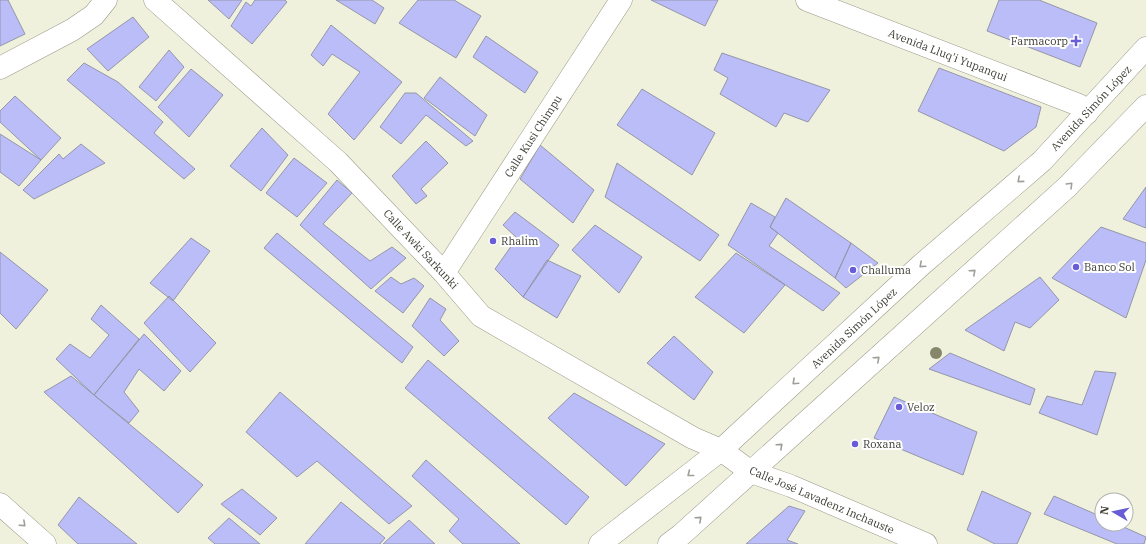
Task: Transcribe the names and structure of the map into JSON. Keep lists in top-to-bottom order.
{
  "streets": {
    "street": [
      "Avenida Lluq'i Yupanqui",
      "Avenida Simón López",
      "Calle Kusi Chimpu",
      "Calle Awki Sarkunki",
      "Calle José Lavadenz Inchauste"
    ]
  },
  "crossings": [
    ["Avenida Lluq'i Yupanqui", "Avenida Simón López"],
    ["Avenida Simón López", "Calle Awki Sarkunki"],
    ["Avenida Simón López", "Calle José Lavadenz Inchauste"],
    ["Calle Kusi Chimpu", "Calle Awki Sarkunki"],
    ["Calle Awki Sarkunki", "Calle José Lavadenz Inchauste"]
  ],
  "places": {
    "health": ["Farmacorp"],
    "other": [
      "Rhalim",
      "Banco Sol",
      "Challuma",
      "Veloz",
      "Roxana"
    ]
  },
  "north": "left"
}
